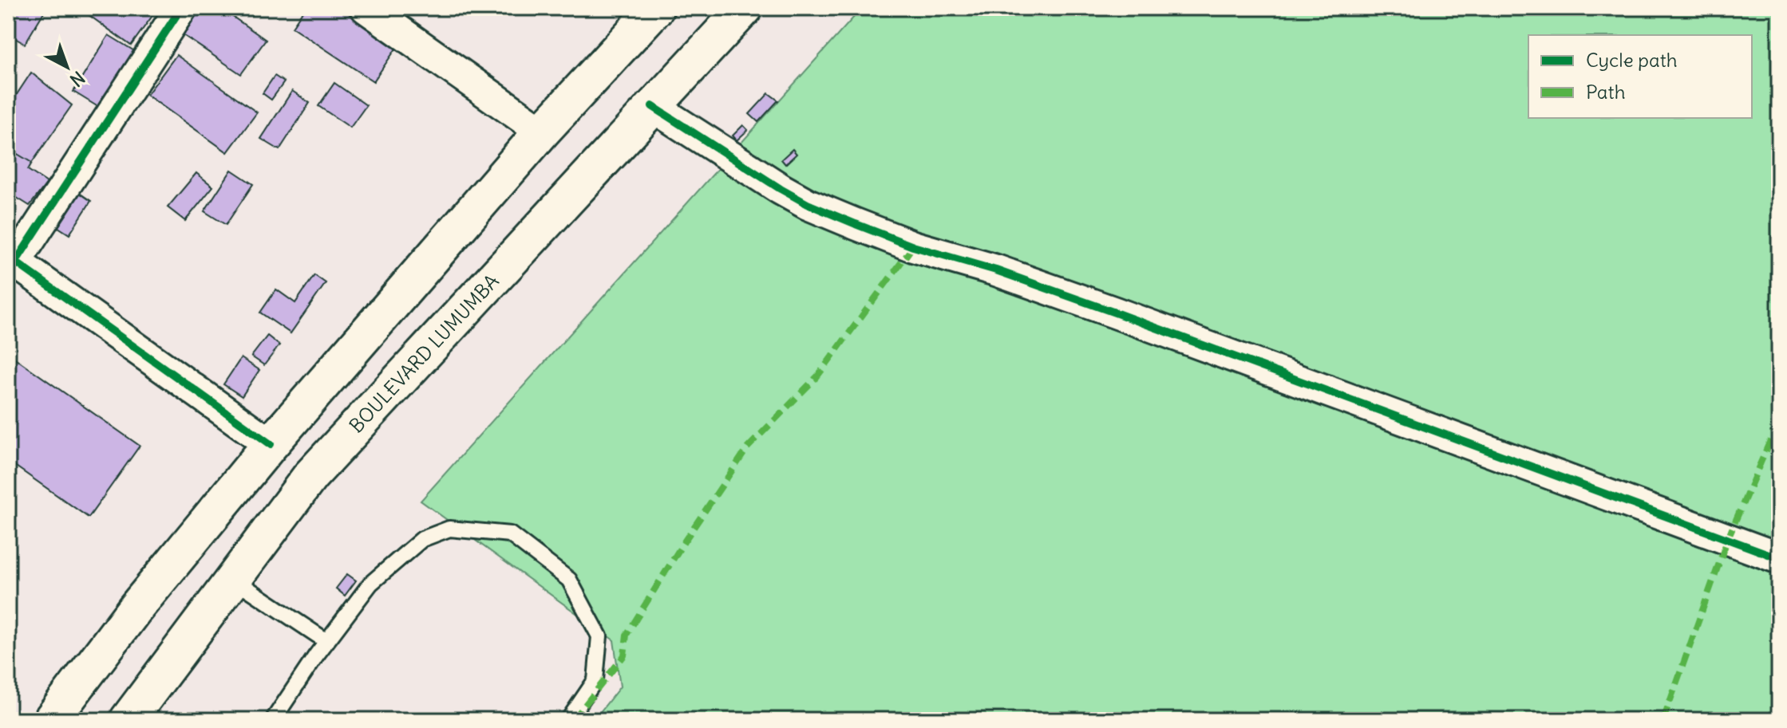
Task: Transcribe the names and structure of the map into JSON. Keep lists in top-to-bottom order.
{
  "streets": {
    "highway": ["BOULEVARD LUMUMBA"]
  },
  "legend": ["Cycle path", "Path"],
  "north": "bottom right"
}
